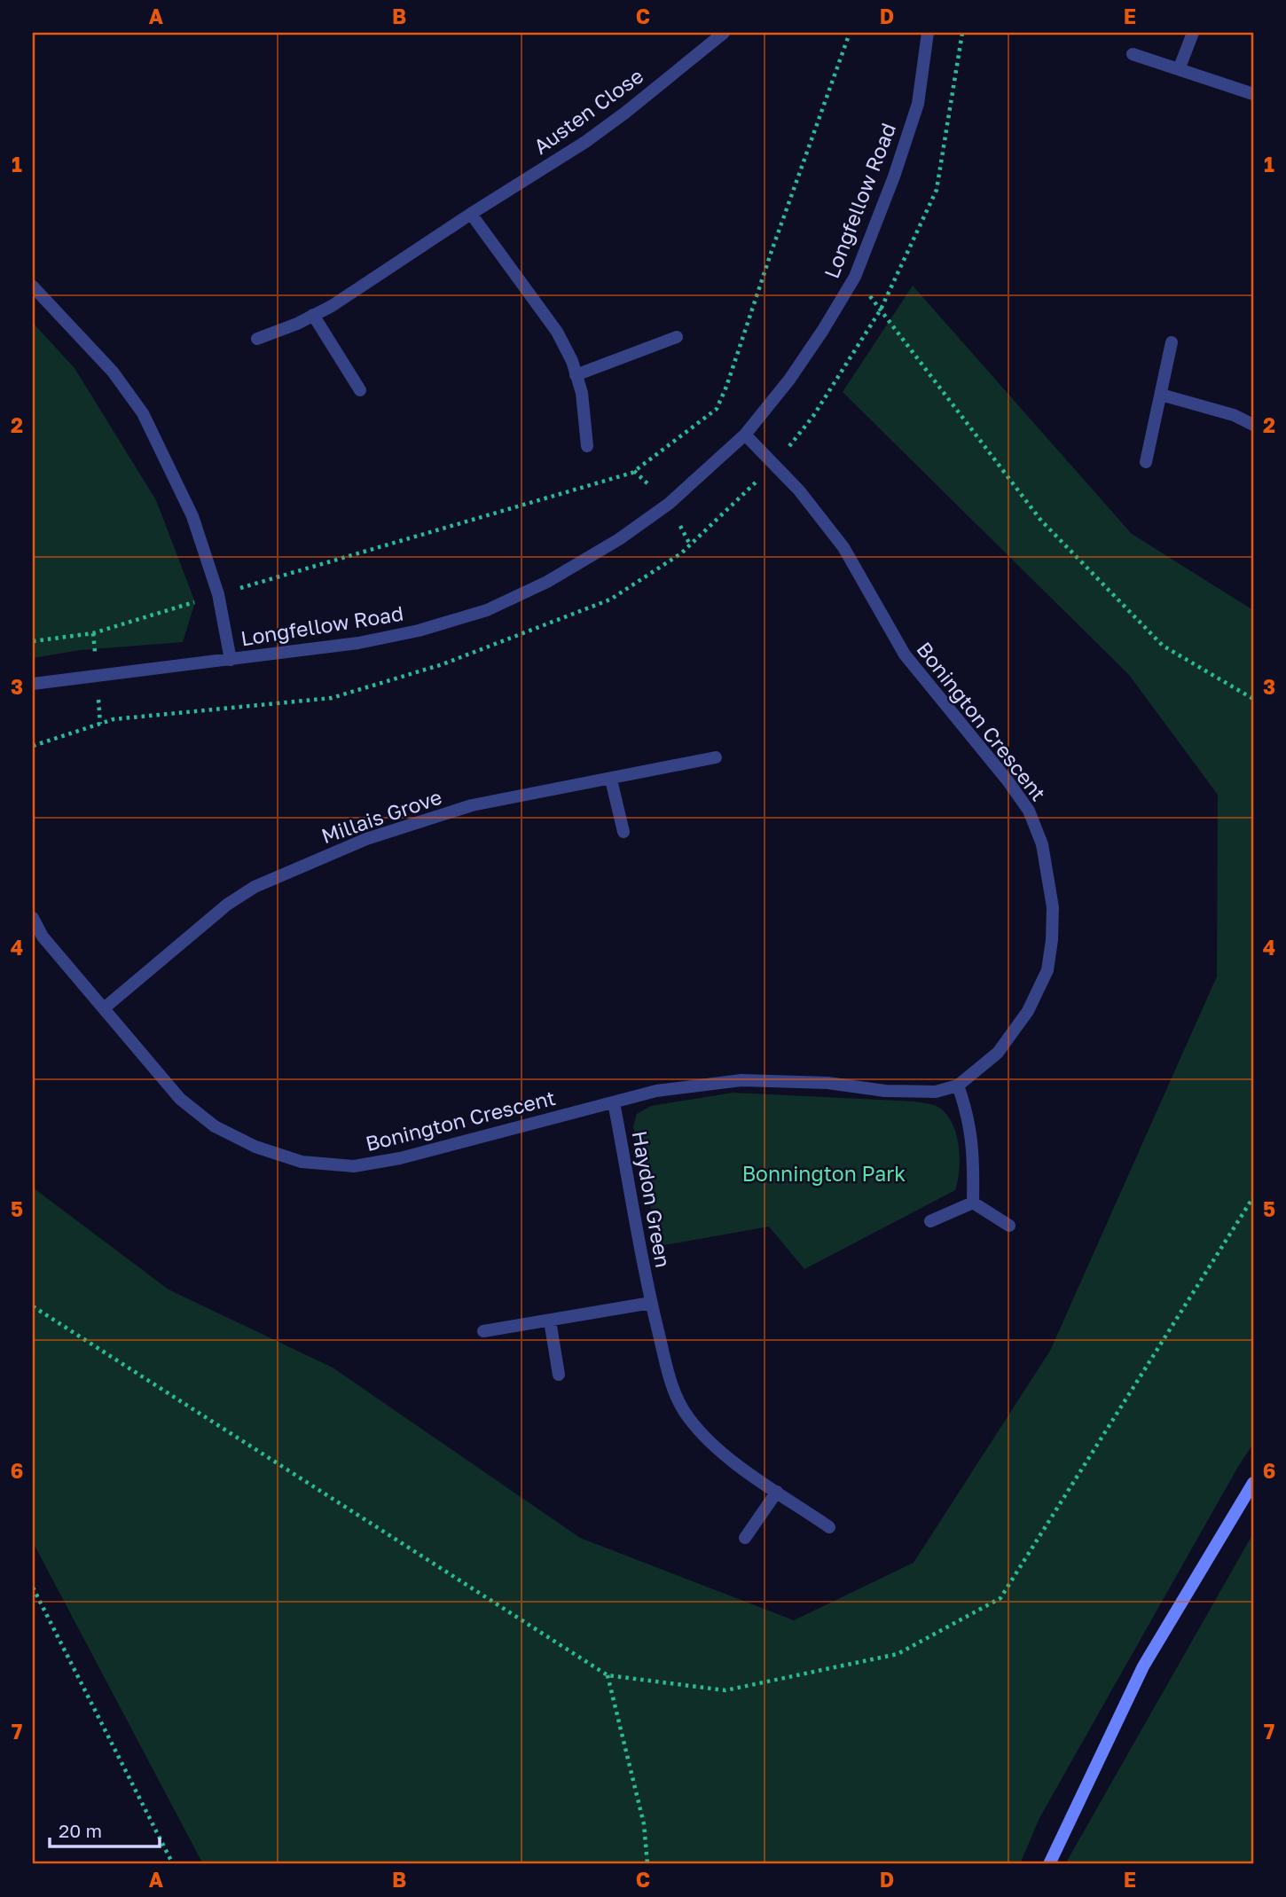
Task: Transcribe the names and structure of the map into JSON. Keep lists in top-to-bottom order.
{
  "streets": {
    "street": [
      "Austen Close",
      "Longfellow Road",
      "Bonington Crescent",
      "Millais Grove",
      "Haydon Green"
    ]
  },
  "crossings": [
    ["Longfellow Road", "Bonington Crescent"],
    ["Bonington Crescent", "Millais Grove"],
    ["Bonington Crescent", "Haydon Green"]
  ],
  "parks": ["Bonnington Park"],
  "scale_bar": "20 m",
  "grid": {
    "columns": [
      "A",
      "B",
      "C",
      "D",
      "E"
    ],
    "rows": [
      "1",
      "2",
      "3",
      "4",
      "5",
      "6",
      "7"
    ]
  }
}
